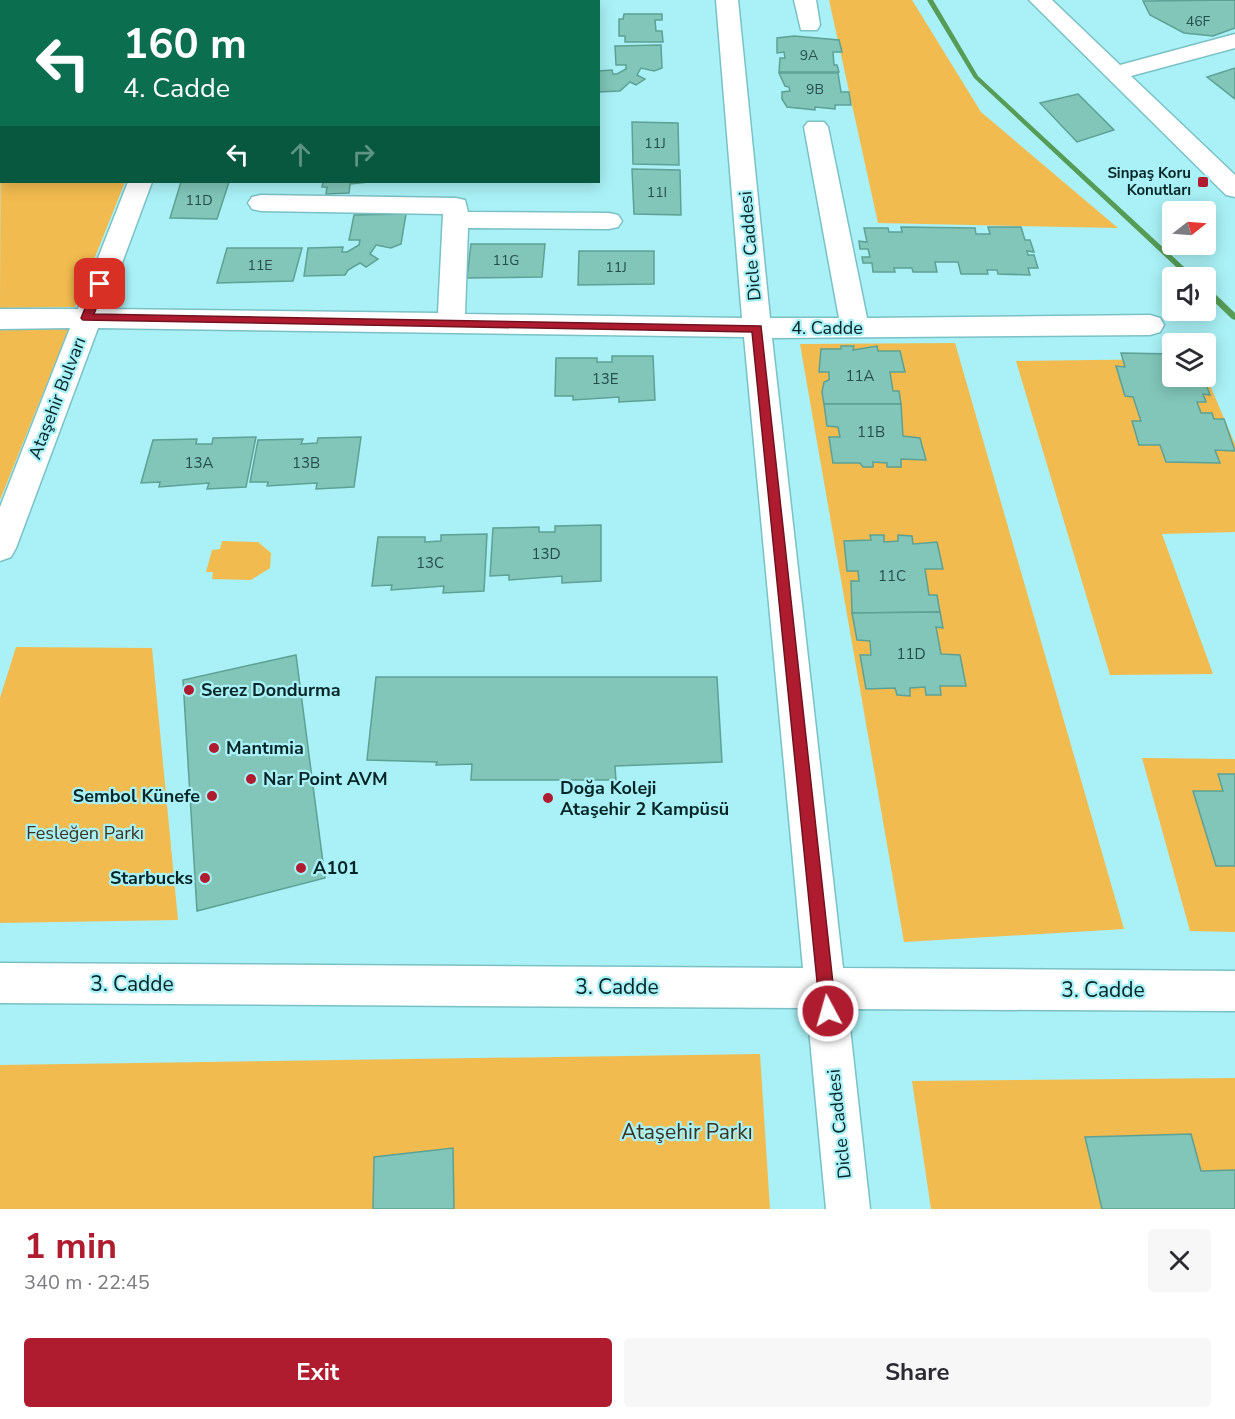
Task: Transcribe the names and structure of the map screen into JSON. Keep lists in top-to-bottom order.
{
  "streets": {
    "street": [
      "Dicle Caddesi",
      "4. Cadde",
      "Ataşehir Bulvarı",
      "3. Cadde"
    ]
  },
  "crossings": [
    ["Dicle Caddesi", "4. Cadde"],
    ["Dicle Caddesi", "3. Cadde"],
    ["4. Cadde", "Ataşehir Bulvarı"]
  ],
  "parks": ["Fesleğen Parkı", "Ataşehir Parkı"],
  "places": {
    "transit": ["Sinpaş Koru Konutları"],
    "other": [
      "Serez Dondurma",
      "Mantımia",
      "Nar Point AVM",
      "Sembol Künefe",
      "Doğa Koleji Ataşehir 2 Kampüsü",
      "A101",
      "Starbucks"
    ]
  },
  "house_numbers": [
    "46F",
    "9A",
    "9B",
    "11J",
    "11I",
    "11D",
    "11G",
    "11E",
    "11J",
    "11A",
    "13E",
    "11B",
    "13A",
    "13B",
    "13D",
    "13C",
    "11C",
    "11D"
  ],
  "north": "right",
  "page": {
    "turn": ["160 m", "4. Cadde"],
    "heading": ["1 min", "340 m · 22:45"],
    "buttons": ["Exit", "Share"]
  }
}
